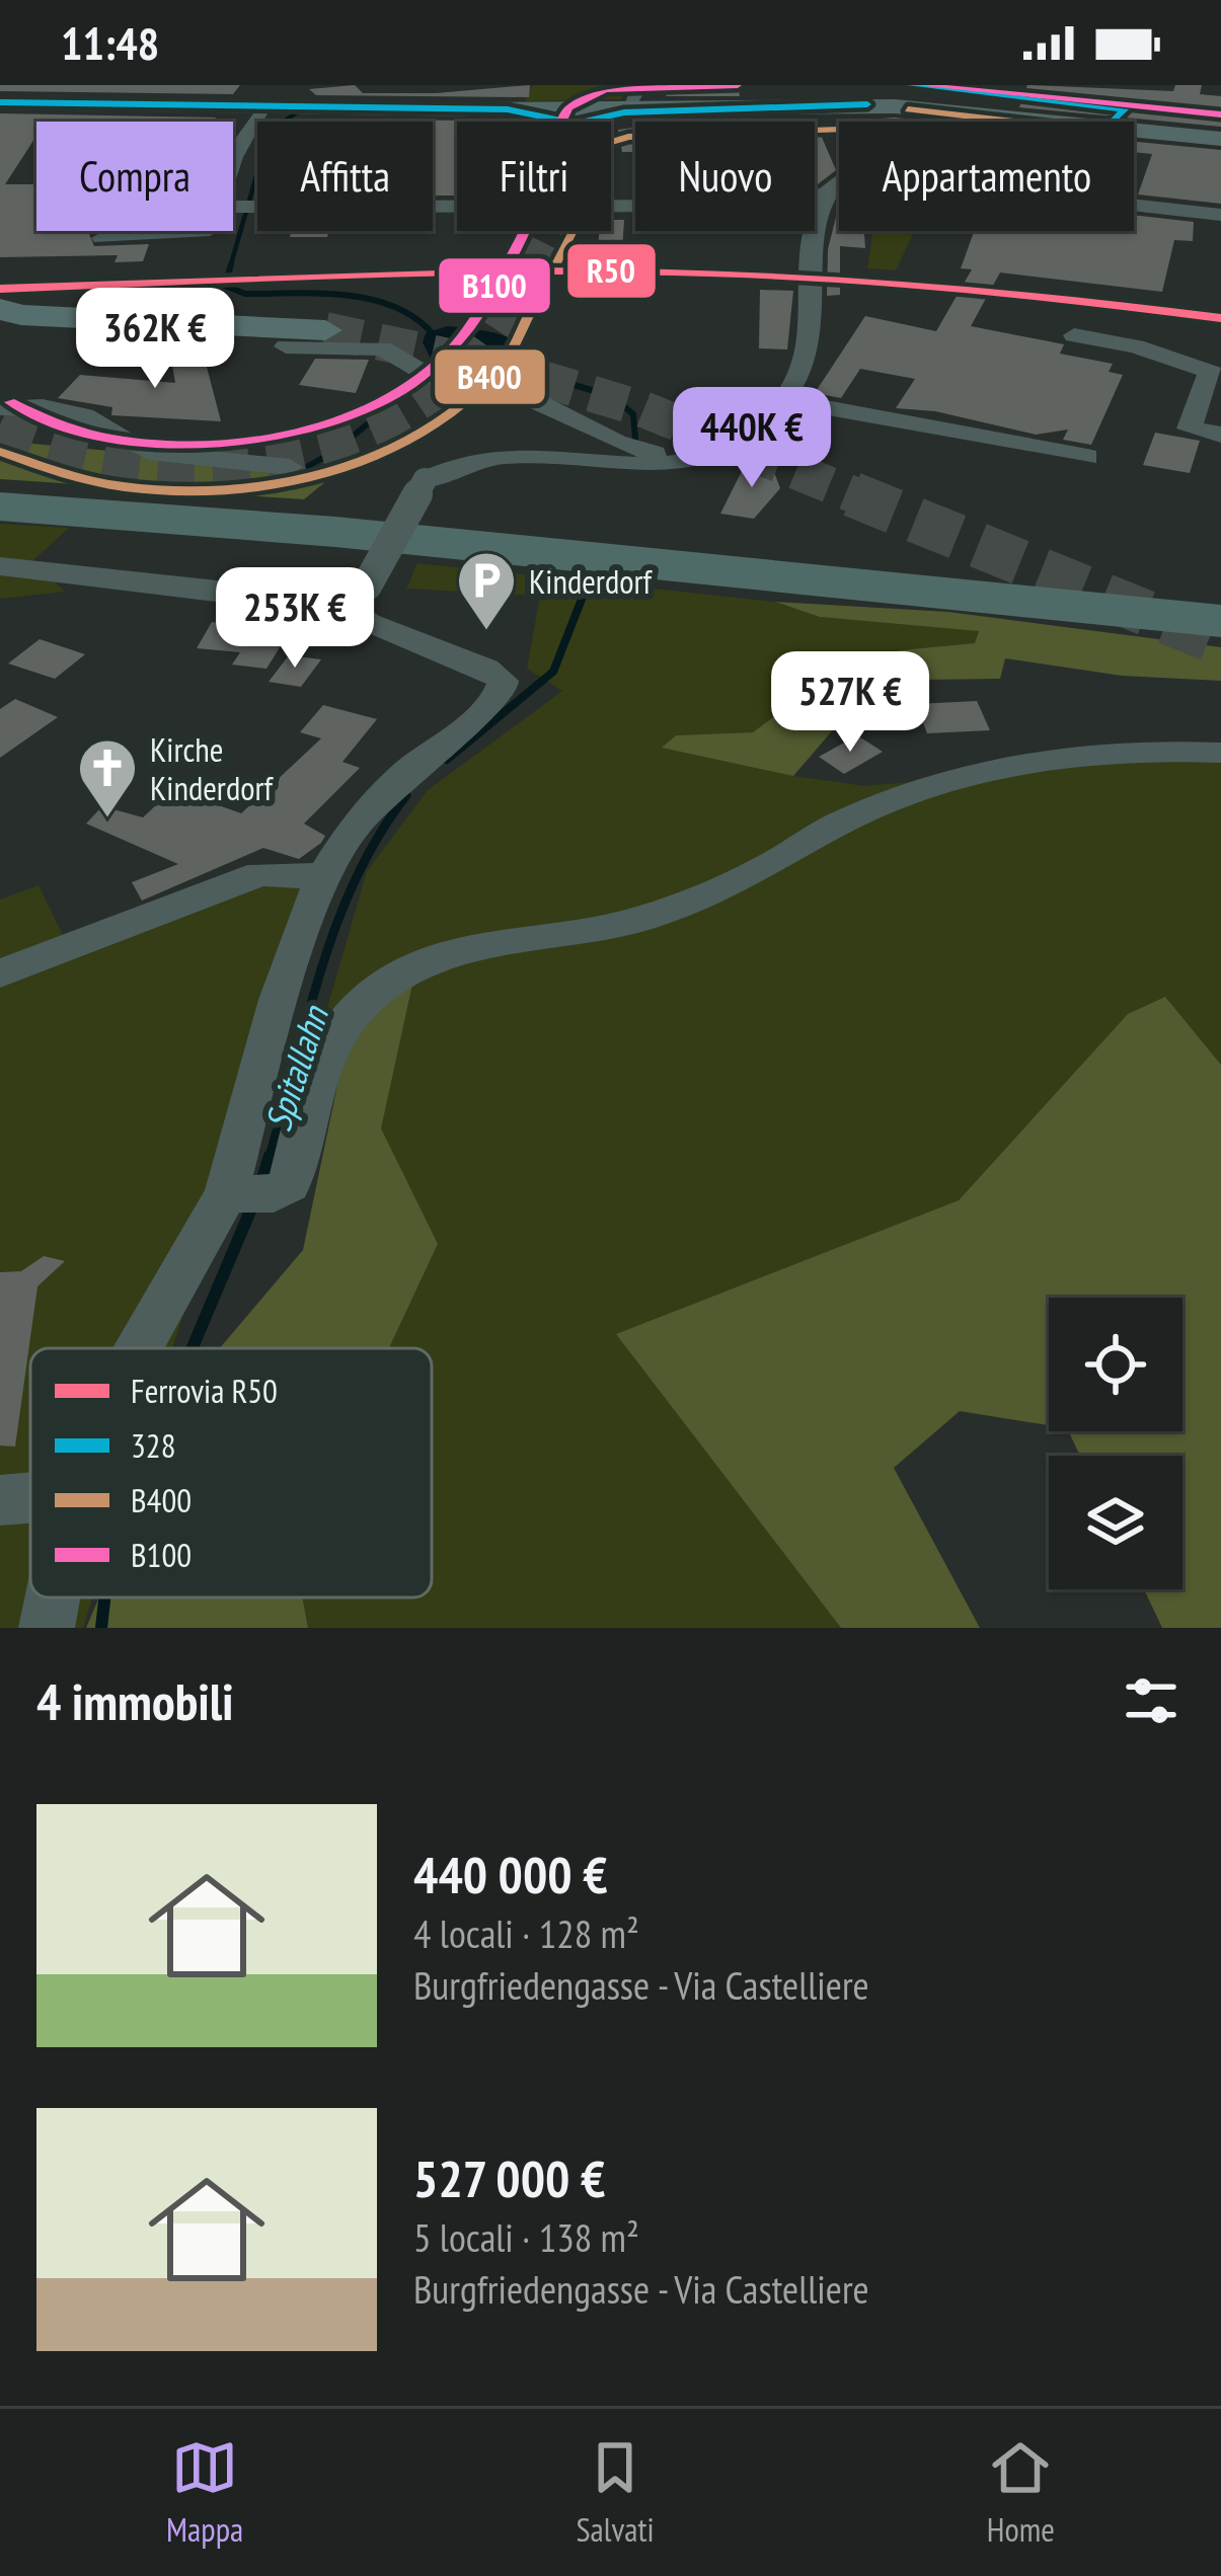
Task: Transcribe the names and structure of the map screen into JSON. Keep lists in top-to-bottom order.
{
  "water": ["Spitallahn"],
  "places": {
    "parking": ["Kinderdorf"],
    "church": ["Kirche Kinderdorf"]
  },
  "lines": [
    "transit line 328",
    "transit line B100",
    "transit line B400",
    "rail line R50"
  ],
  "legend": [
    "Ferrovia R50",
    "328",
    "B400",
    "B100"
  ],
  "page": {
    "status": "11:48",
    "chip": [
      "Compra",
      "Affitta",
      "Filtri",
      "Nuovo",
      "Appartamento"
    ],
    "price": [
      "362K €",
      "440K €",
      "253K €",
      "527K €"
    ],
    "heading": "4 immobili",
    "list": [
      {
        "name": "440 000 €",
        "note": "4 locali · 128 m² · Burgfriedengasse - Via Castelliere"
      },
      {
        "name": "527 000 €",
        "note": "5 locali · 138 m² · Burgfriedengasse - Via Castelliere"
      }
    ],
    "tabs": ["Mappa", "Salvati", "Home"]
  }
}
